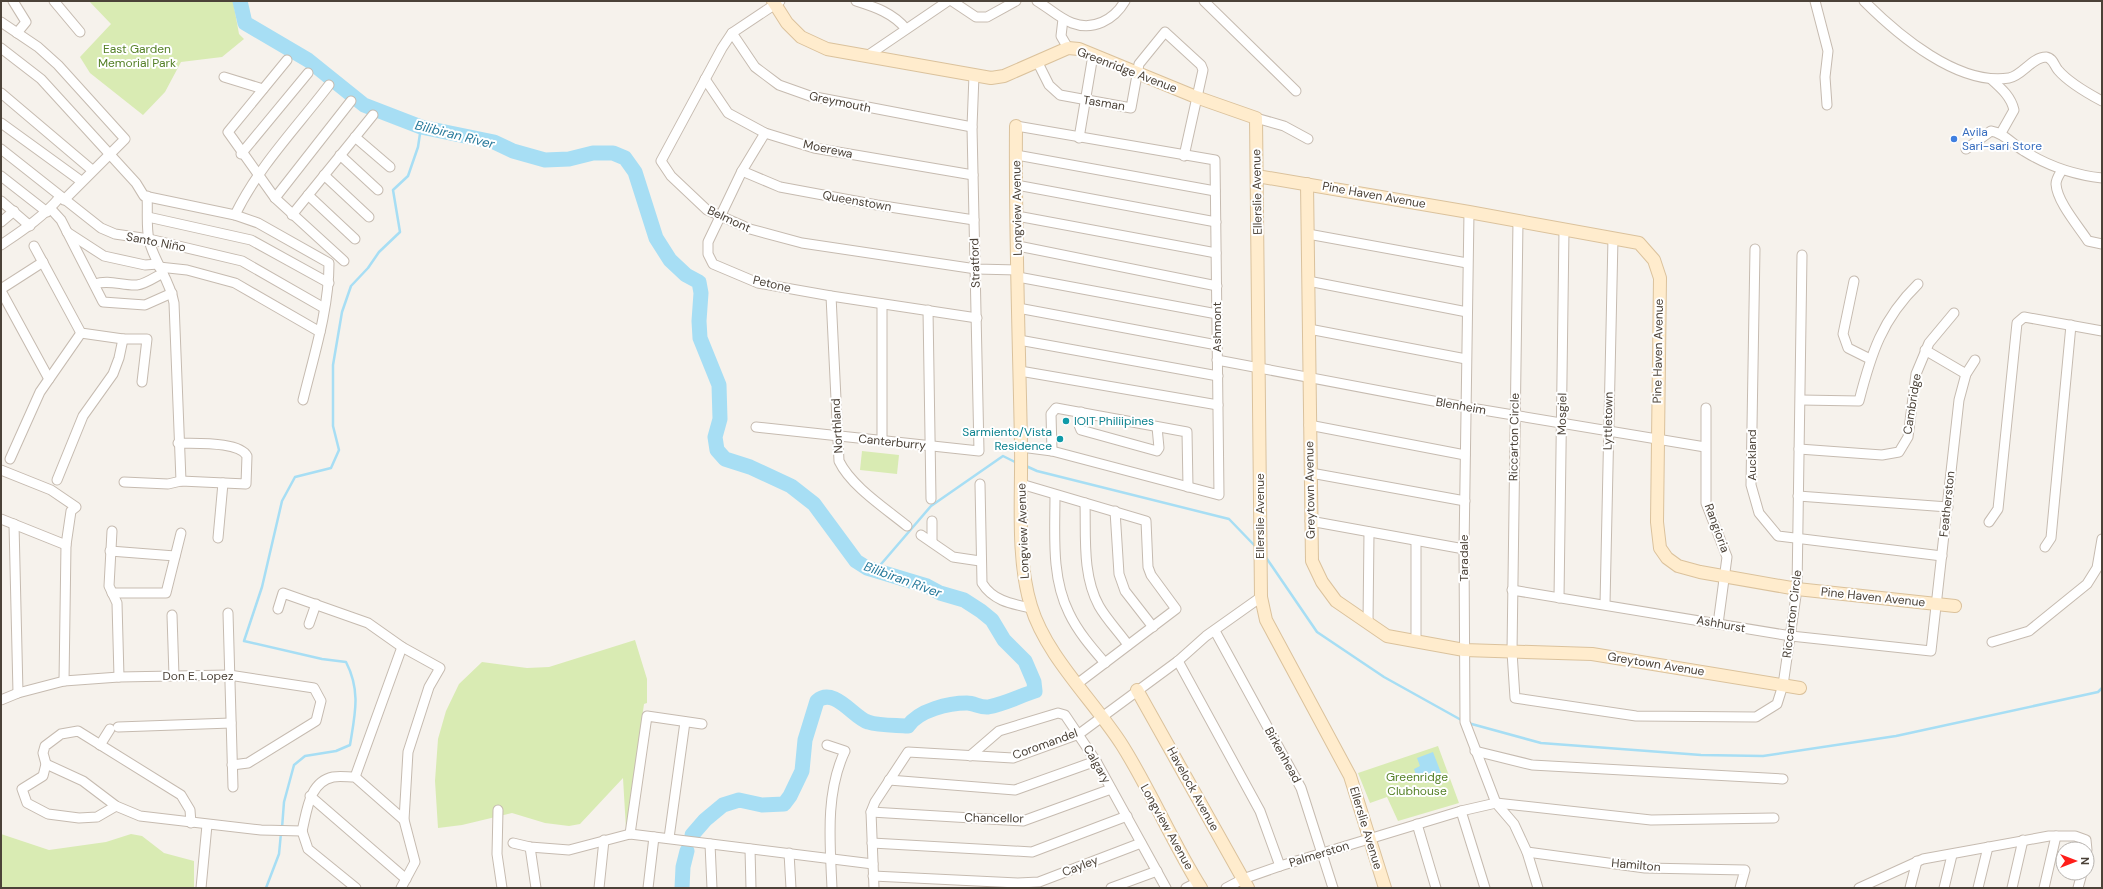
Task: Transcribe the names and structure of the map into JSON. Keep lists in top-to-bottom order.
{
  "streets": {
    "street": [
      "Greenridge Avenue",
      "Greymouth",
      "Tasman",
      "Moerewa",
      "Ellerslie Avenue",
      "Pine Haven Avenue",
      "Queenstown",
      "Longview Avenue",
      "Belmont",
      "Santo Niño",
      "Stratford",
      "Petone",
      "Ashmont",
      "Cambridge",
      "Blenheim",
      "Mosgiel",
      "Lyttletown",
      "Northland",
      "Riccarton Circle",
      "Canterburry",
      "Auckland",
      "Greytown Avenue",
      "Featherston",
      "Rangioria",
      "Taradale",
      "Ashhurst",
      "Don E. Lopez",
      "Coromandel",
      "Birkenhead",
      "Calgary",
      "Havelock Avenue",
      "Chancellor",
      "Palmerston",
      "Hamilton",
      "Cayley"
    ]
  },
  "crossings": [
    ["Greenridge Avenue", "Tasman"],
    ["Greenridge Avenue", "Ellerslie Avenue"],
    ["Greenridge Avenue", "Belmont"],
    ["Greenridge Avenue", "Stratford"],
    ["Greymouth", "Belmont"],
    ["Greymouth", "Stratford"],
    ["Tasman", "Ashmont"],
    ["Moerewa", "Belmont"],
    ["Moerewa", "Stratford"],
    ["Moerewa", "Petone"],
    ["Ellerslie Avenue", "Pine Haven Avenue"],
    ["Ellerslie Avenue", "Blenheim"],
    ["Ellerslie Avenue", "Coromandel"],
    ["Ellerslie Avenue", "Palmerston"],
    ["Pine Haven Avenue", "Blenheim"],
    ["Pine Haven Avenue", "Mosgiel"],
    ["Pine Haven Avenue", "Lyttletown"],
    ["Pine Haven Avenue", "Riccarton Circle"],
    ["Pine Haven Avenue", "Greytown Avenue"],
    ["Pine Haven Avenue", "Featherston"],
    ["Pine Haven Avenue", "Rangioria"],
    ["Pine Haven Avenue", "Taradale"],
    ["Queenstown", "Stratford"],
    ["Queenstown", "Petone"],
    ["Longview Avenue", "Belmont"],
    ["Longview Avenue", "Coromandel"],
    ["Belmont", "Stratford"],
    ["Belmont", "Petone"],
    ["Belmont", "Ashmont"],
    ["Stratford", "Petone"],
    ["Stratford", "Canterburry"],
    ["Petone", "Northland"],
    ["Ashmont", "Blenheim"],
    ["Cambridge", "Riccarton Circle"],
    ["Blenheim", "Mosgiel"],
    ["Blenheim", "Lyttletown"],
    ["Blenheim", "Riccarton Circle"],
    ["Blenheim", "Greytown Avenue"],
    ["Blenheim", "Rangioria"],
    ["Blenheim", "Taradale"],
    ["Mosgiel", "Ashhurst"],
    ["Lyttletown", "Ashhurst"],
    ["Northland", "Canterburry"],
    ["Riccarton Circle", "Auckland"],
    ["Riccarton Circle", "Greytown Avenue"],
    ["Riccarton Circle", "Ashhurst"],
    ["Auckland", "Featherston"],
    ["Greytown Avenue", "Taradale"],
    ["Featherston", "Ashhurst"],
    ["Rangioria", "Ashhurst"],
    ["Taradale", "Palmerston"],
    ["Taradale", "Hamilton"],
    ["Coromandel", "Birkenhead"],
    ["Coromandel", "Calgary"],
    ["Coromandel", "Havelock Avenue"],
    ["Coromandel", "Chancellor"],
    ["Coromandel", "Cayley"],
    ["Birkenhead", "Palmerston"],
    ["Calgary", "Chancellor"],
    ["Calgary", "Cayley"],
    ["Havelock Avenue", "Palmerston"]
  ],
  "water": ["Bilibiran River"],
  "parks": ["East Garden Memorial Park", "Greenridge Clubhouse"],
  "places": ["Avila Sari-sari Store", "IOIT Philiipines", "Sarmiento/Vista Residence"],
  "north": "right"
}
